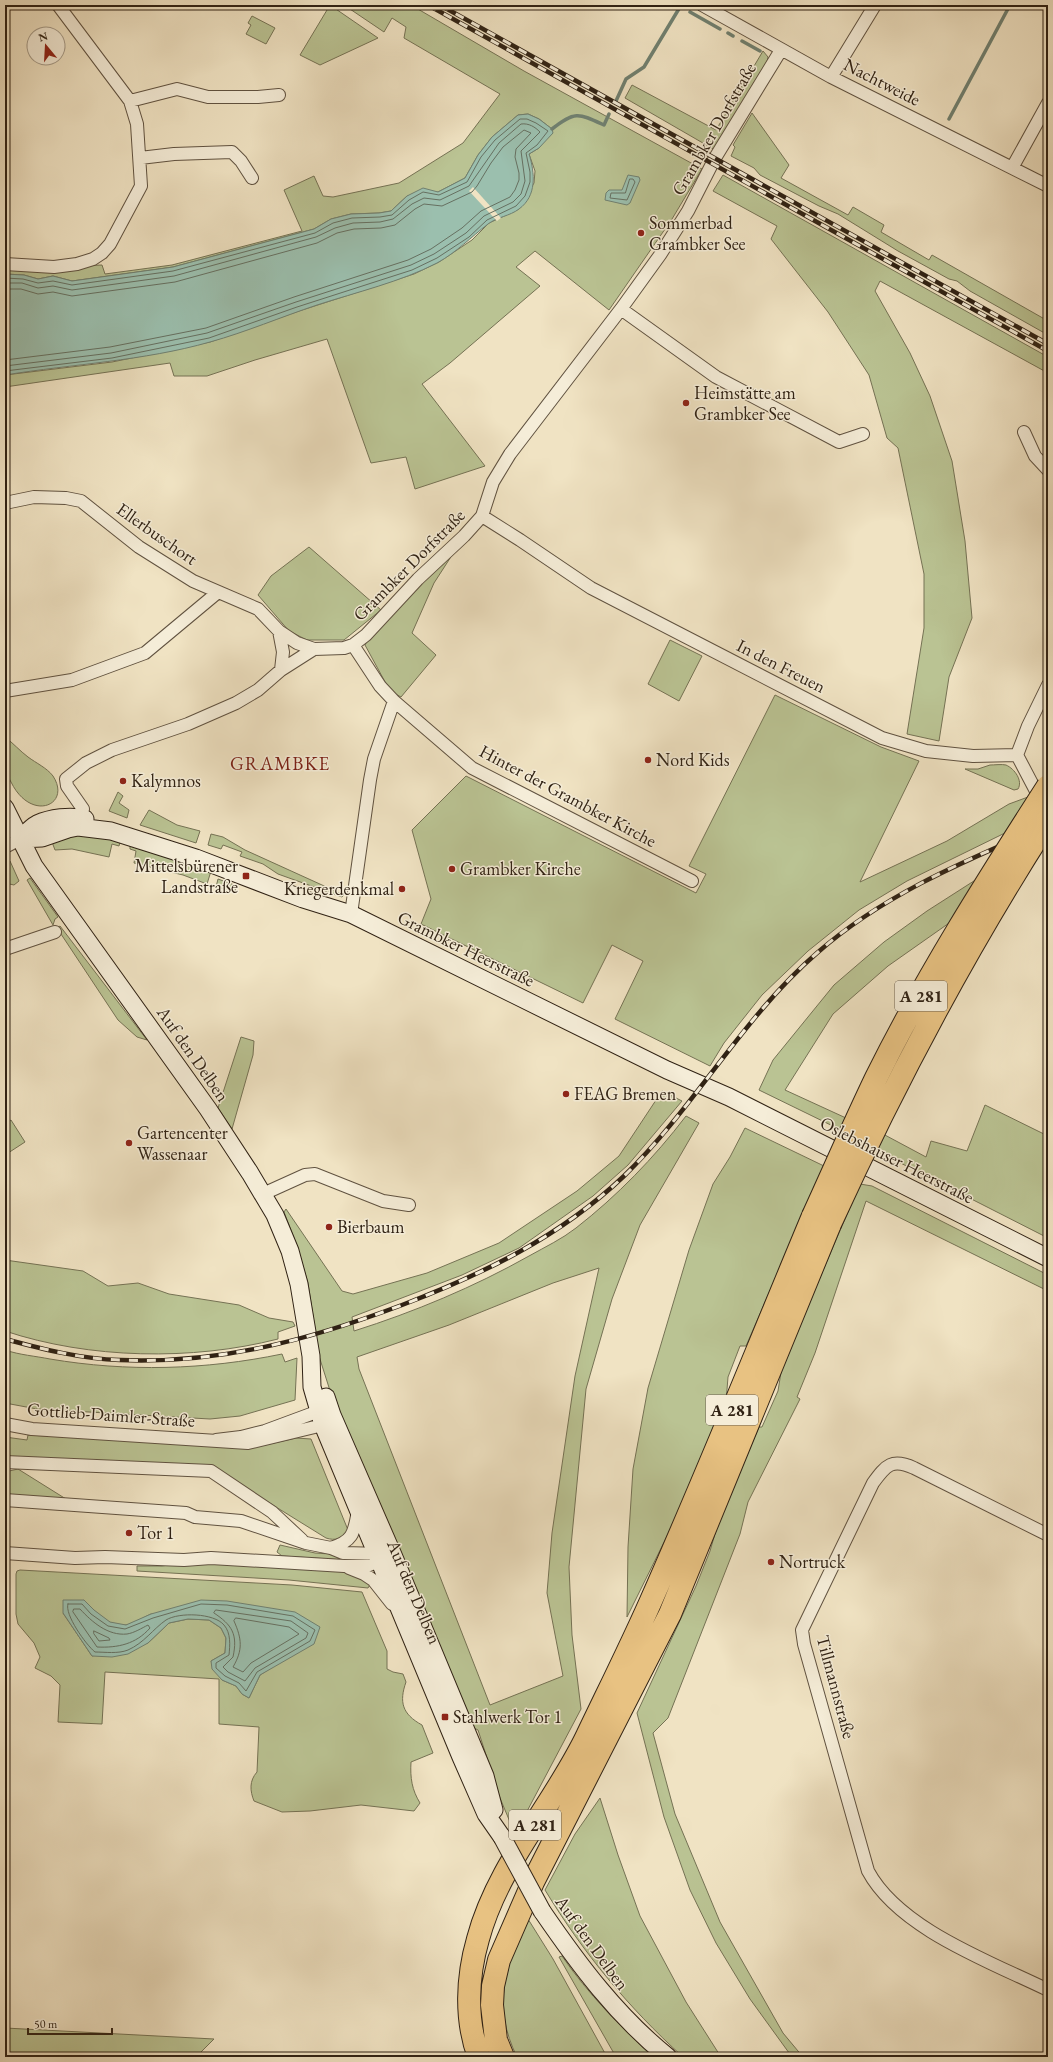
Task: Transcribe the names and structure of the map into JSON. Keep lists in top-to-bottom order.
{
  "streets": {
    "highway": ["A 281"],
    "main road": ["Grambker Heerstraße", "Auf den Delben", "Oslebshauser Heerstraße"],
    "street": [
      "Nachtweide",
      "Grambker Dorfstraße",
      "Ellerbuschort",
      "In den Freuen",
      "Hinter der Grambker Kirche",
      "Gottlieb-Daimler-Straße",
      "Tillmannstraße"
    ]
  },
  "crossings": [
    ["Nachtweide", "Grambker Dorfstraße"],
    ["Grambker Dorfstraße", "Ellerbuschort"],
    ["Grambker Dorfstraße", "In den Freuen"],
    ["Grambker Dorfstraße", "Hinter der Grambker Kirche"],
    ["Grambker Heerstraße", "Auf den Delben"],
    ["Grambker Heerstraße", "Oslebshauser Heerstraße"],
    ["Auf den Delben", "Gottlieb-Daimler-Straße"]
  ],
  "districts": ["GRAMBKE"],
  "places": {
    "other": [
      "Sommerbad Grambker See",
      "Heimstätte am Grambker See",
      "Nord Kids",
      "Kalymnos",
      "Grambker Kirche",
      "Kriegerdenkmal",
      "FEAG Bremen",
      "Gartencenter Wassenaar",
      "Bierbaum",
      "Tor 1",
      "Nortruck"
    ],
    "transit": ["Mittelsbürener Landstraße", "Stahlwerk Tor 1"]
  },
  "scale_bar": "50 m",
  "north": "top"
}
